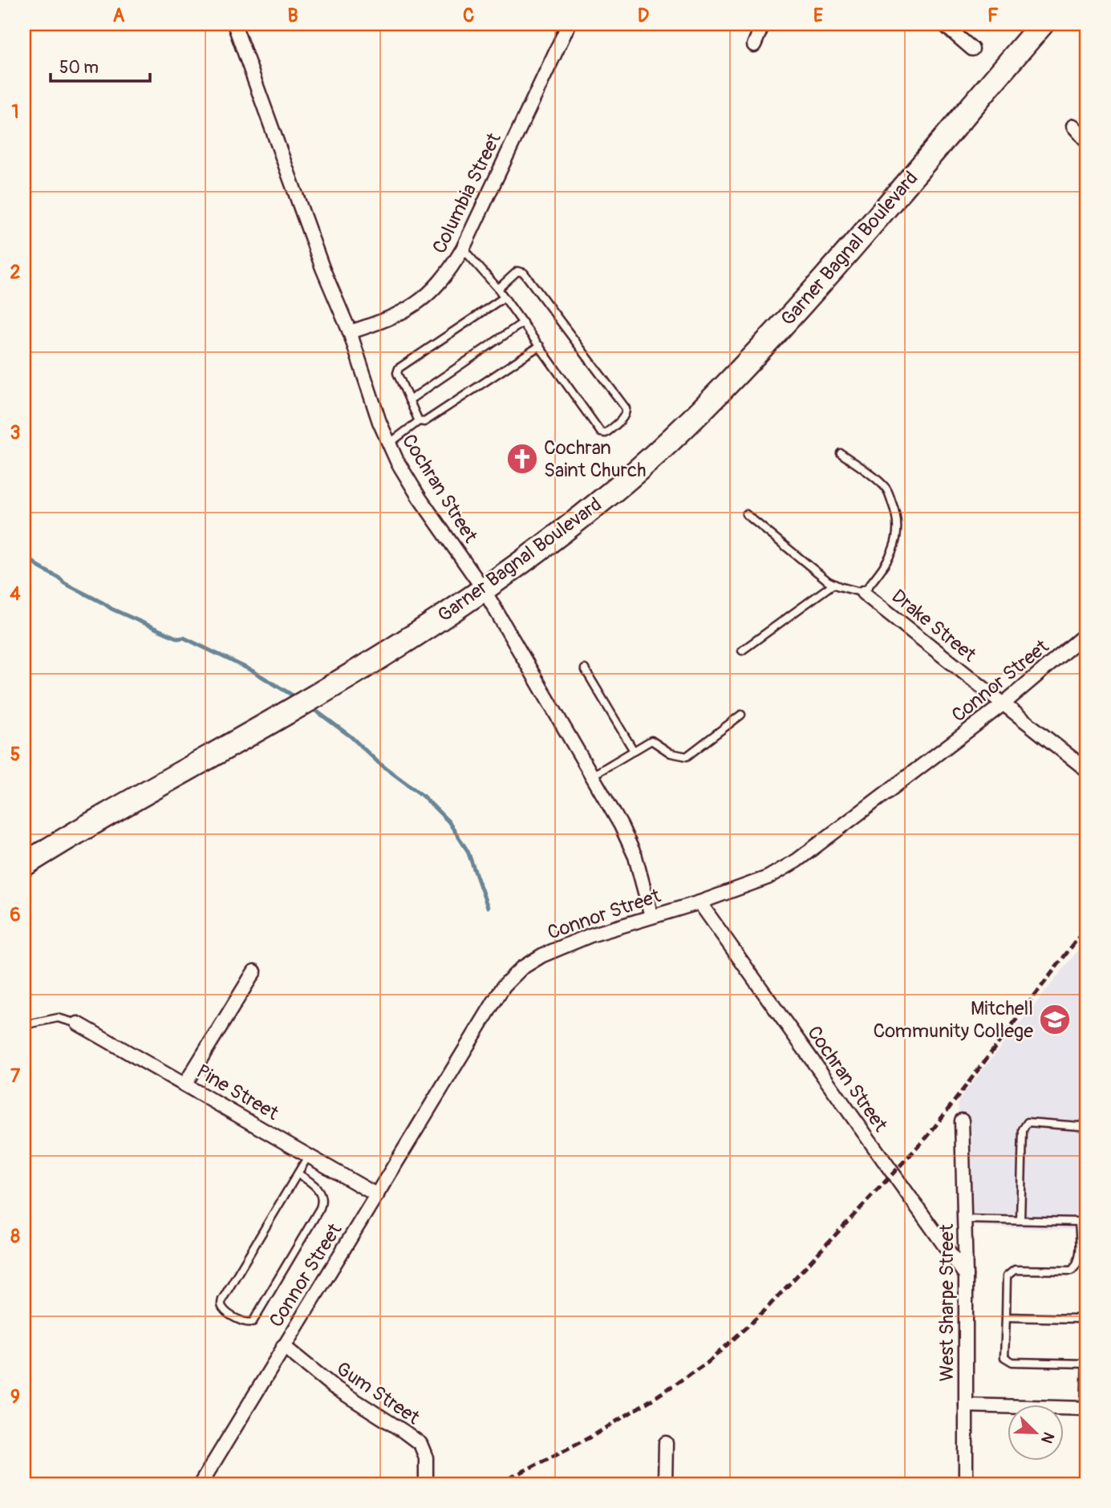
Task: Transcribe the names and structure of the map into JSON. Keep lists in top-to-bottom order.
{
  "streets": {
    "highway": ["Garner Bagnal Boulevard"],
    "street": [
      "Columbia Street",
      "Cochran Street",
      "Drake Street",
      "Connor Street",
      "Pine Street",
      "West Sharpe Street",
      "Gum Street"
    ]
  },
  "crossings": [
    ["Columbia Street", "Cochran Street"],
    ["Garner Bagnal Boulevard", "Cochran Street"],
    ["Cochran Street", "Connor Street"],
    ["Cochran Street", "West Sharpe Street"],
    ["Drake Street", "Connor Street"],
    ["Connor Street", "Pine Street"],
    ["Connor Street", "Gum Street"]
  ],
  "places": {
    "church": ["Cochran Saint Church"],
    "school or university": ["Mitchell Community College"]
  },
  "scale_bar": "50 m",
  "north": "bottom right",
  "grid": {
    "columns": [
      "A",
      "B",
      "C",
      "D",
      "E",
      "F"
    ],
    "rows": [
      "1",
      "2",
      "3",
      "4",
      "5",
      "6",
      "7",
      "8",
      "9"
    ]
  }
}
